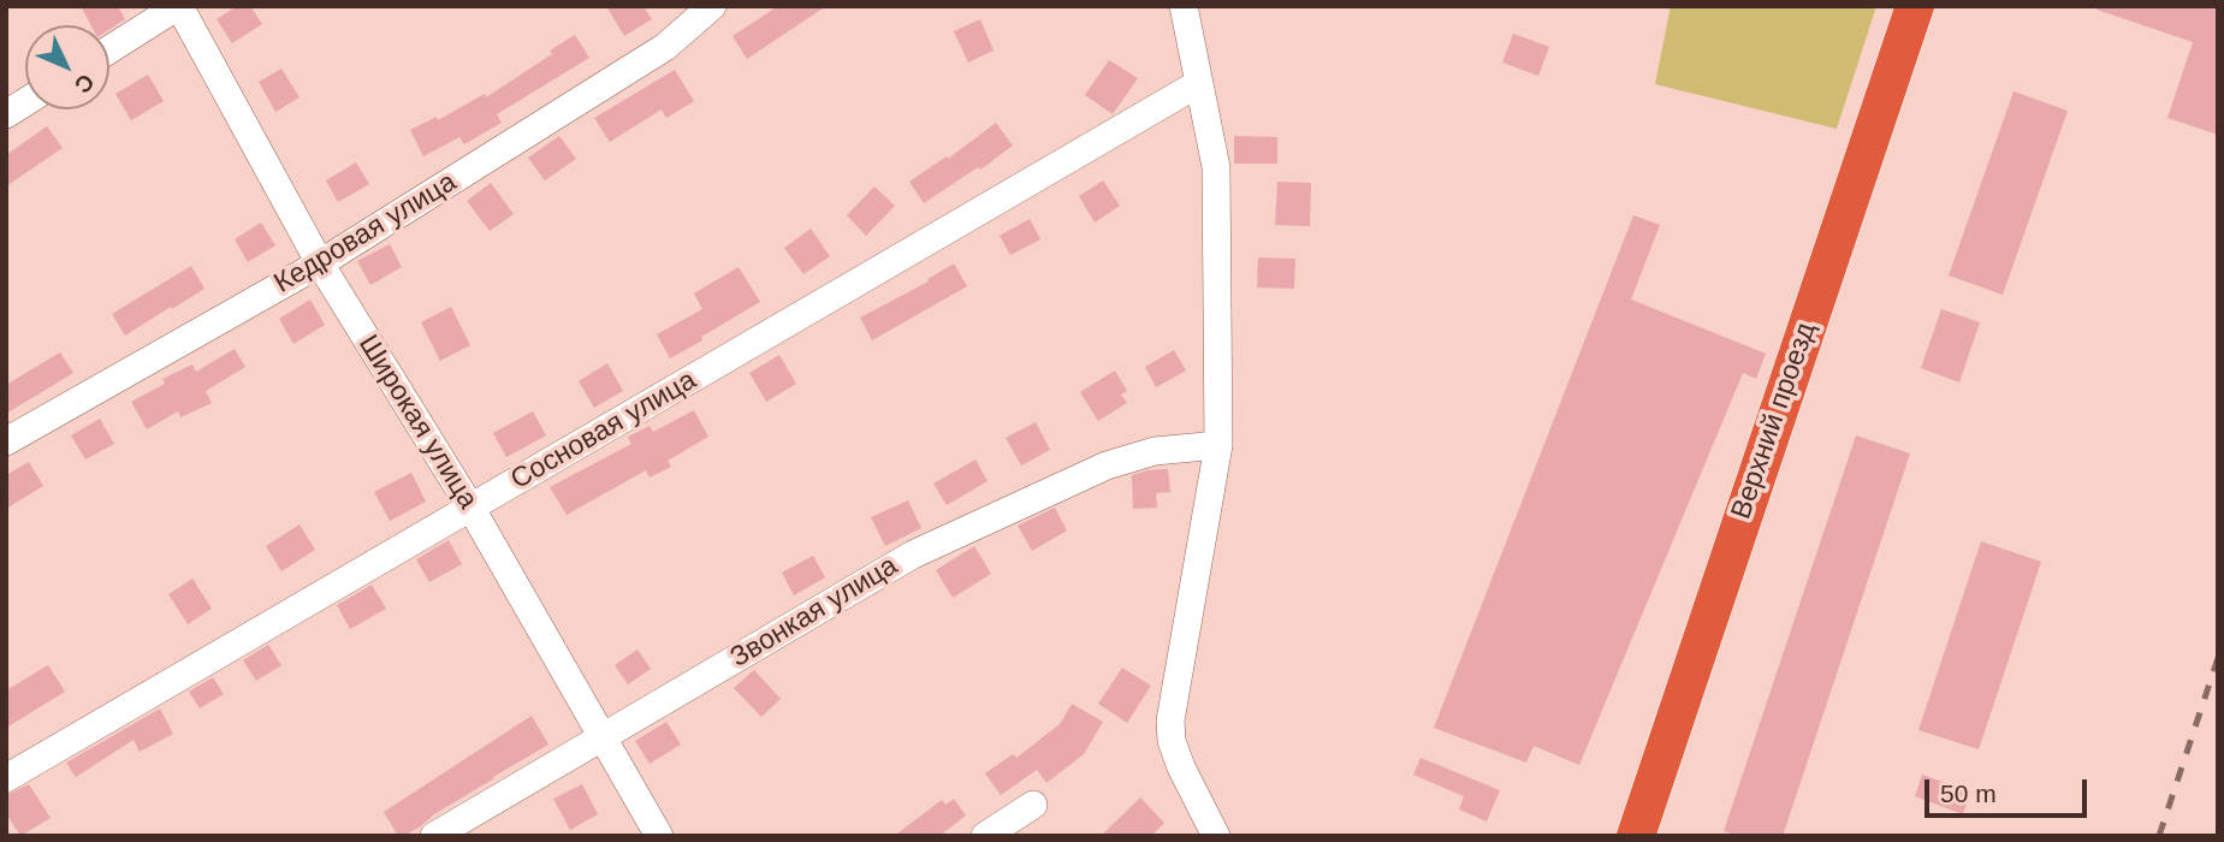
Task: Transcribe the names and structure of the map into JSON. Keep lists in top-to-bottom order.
{
  "streets": {
    "highway": ["Верхний проезд"],
    "street": [
      "Кедровая улица",
      "Широкая улица",
      "Сосновая улица",
      "Звонкая улица"
    ]
  },
  "crossings": [
    ["Кедровая улица", "Широкая улица"],
    ["Широкая улица", "Сосновая улица"],
    ["Широкая улица", "Звонкая улица"]
  ],
  "scale_bar": "50 m",
  "north": "bottom right"
}
